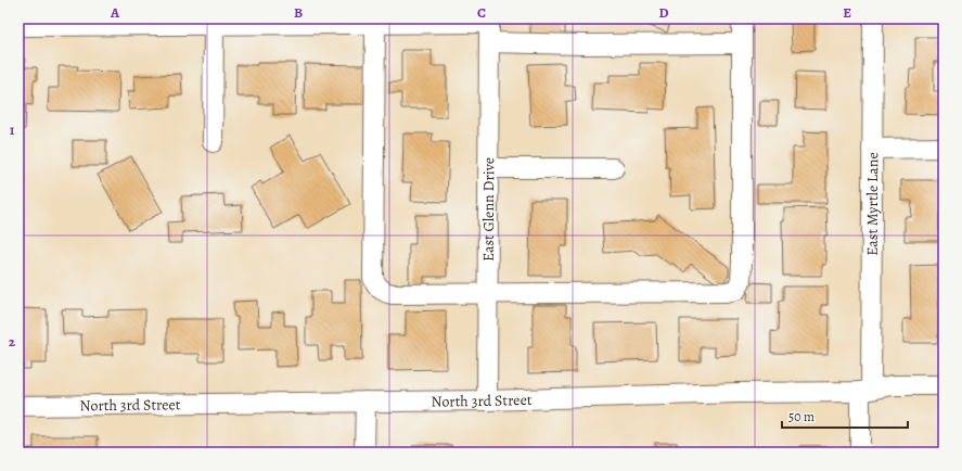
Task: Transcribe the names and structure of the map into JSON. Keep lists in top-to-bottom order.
{
  "streets": {
    "street": ["East Myrtle Lane", "East Glenn Drive", "North 3rd Street"]
  },
  "crossings": [
    ["East Myrtle Lane", "North 3rd Street"],
    ["East Glenn Drive", "North 3rd Street"]
  ],
  "scale_bar": "50 m",
  "grid": {
    "columns": [
      "A",
      "B",
      "C",
      "D",
      "E"
    ],
    "rows": ["1", "2"]
  }
}
